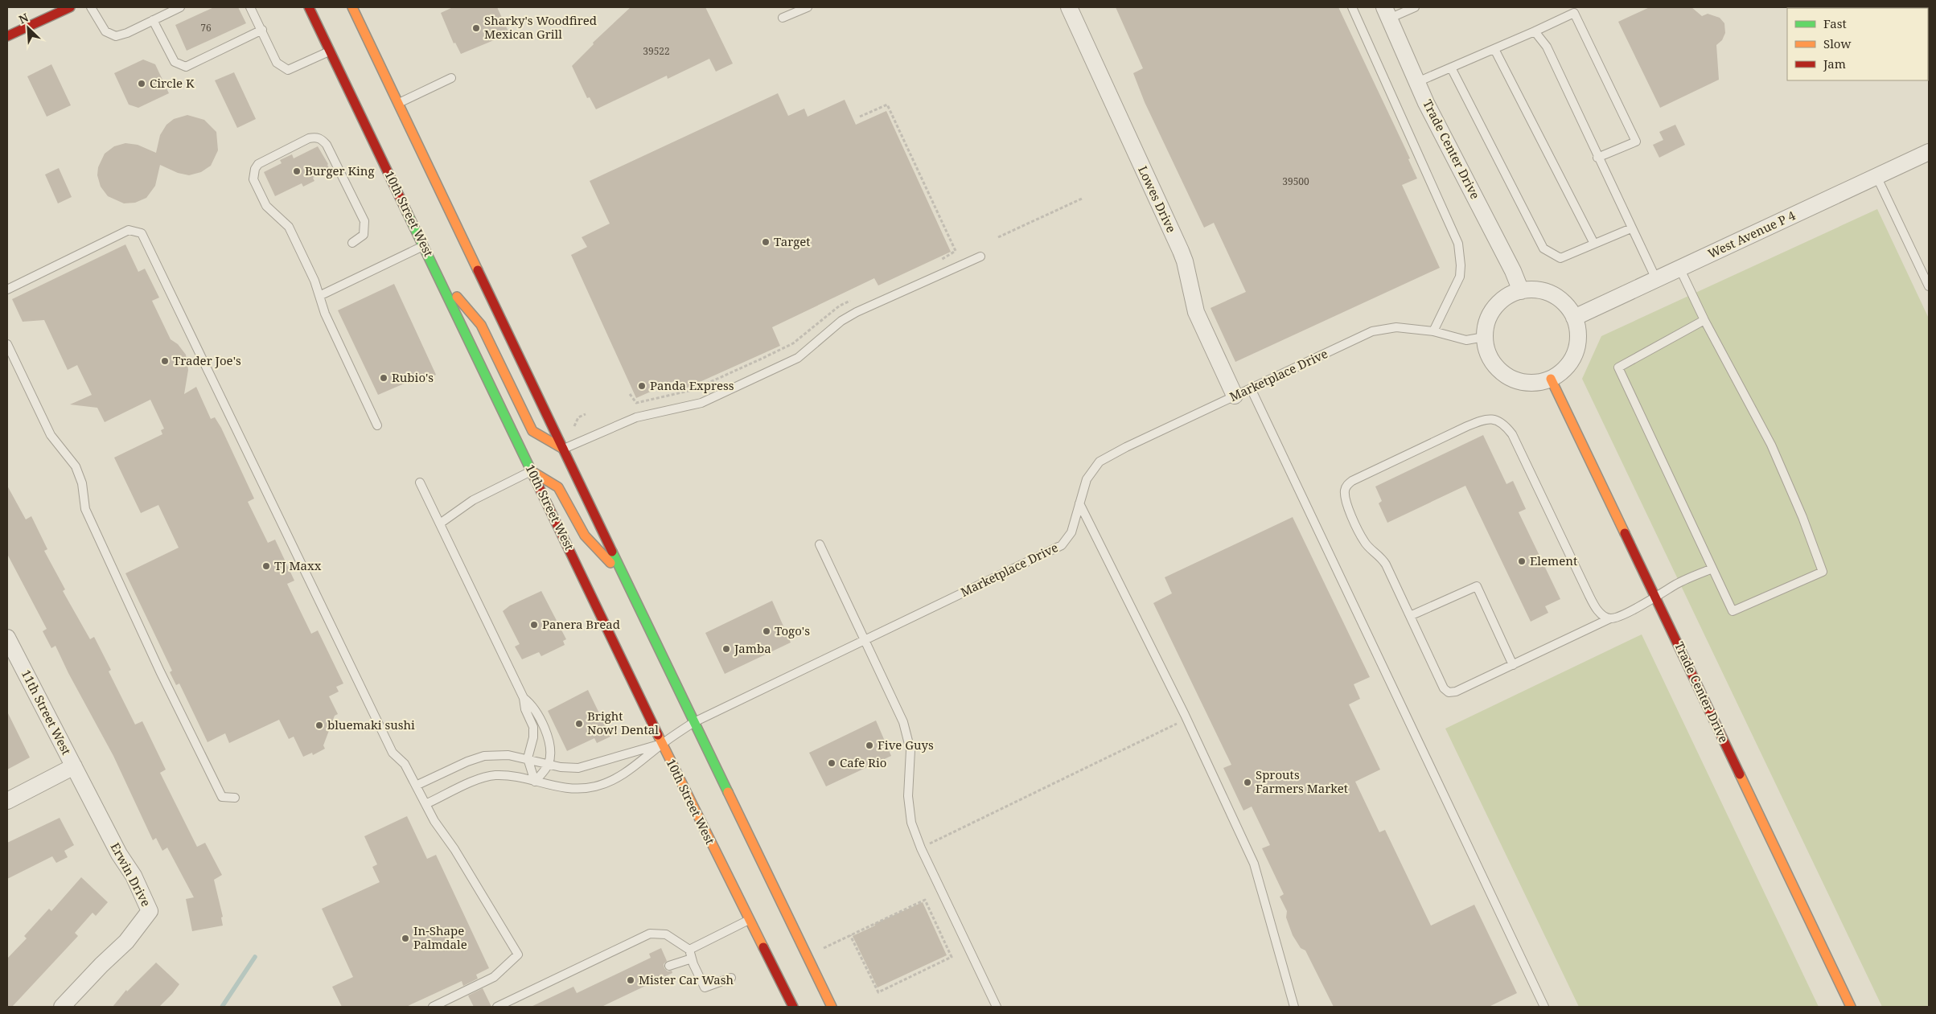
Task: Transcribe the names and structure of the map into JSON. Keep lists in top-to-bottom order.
{
  "streets": {
    "main road": ["Trade Center Drive", "10th Street West"],
    "street": [
      "Lowes Drive",
      "West Avenue P 4",
      "11th Street West",
      "Erwin Drive"
    ],
    "lane": ["Marketplace Drive"]
  },
  "crossings": [
    ["Trade Center Drive", "West Avenue P 4"],
    ["Trade Center Drive", "Marketplace Drive"],
    ["Lowes Drive", "Marketplace Drive"],
    ["10th Street West", "Marketplace Drive"],
    ["West Avenue P 4", "Marketplace Drive"],
    ["11th Street West", "Erwin Drive"]
  ],
  "places": [
    "Sharky's Woodfired Mexican Grill",
    "Circle K",
    "Burger King",
    "Target",
    "Trader Joe's",
    "Rubio's",
    "Panda Express",
    "Element",
    "TJ Maxx",
    "Panera Bread",
    "Togo's",
    "Jamba",
    "Bright Now! Dental",
    "bluemaki sushi",
    "Five Guys",
    "Cafe Rio",
    "Sprouts Farmers Market",
    "In-Shape Palmdale",
    "Mister Car Wash"
  ],
  "house_numbers": ["76", "39522", "39500"],
  "legend": ["Fast", "Slow", "Jam"],
  "north": "top left"
}
